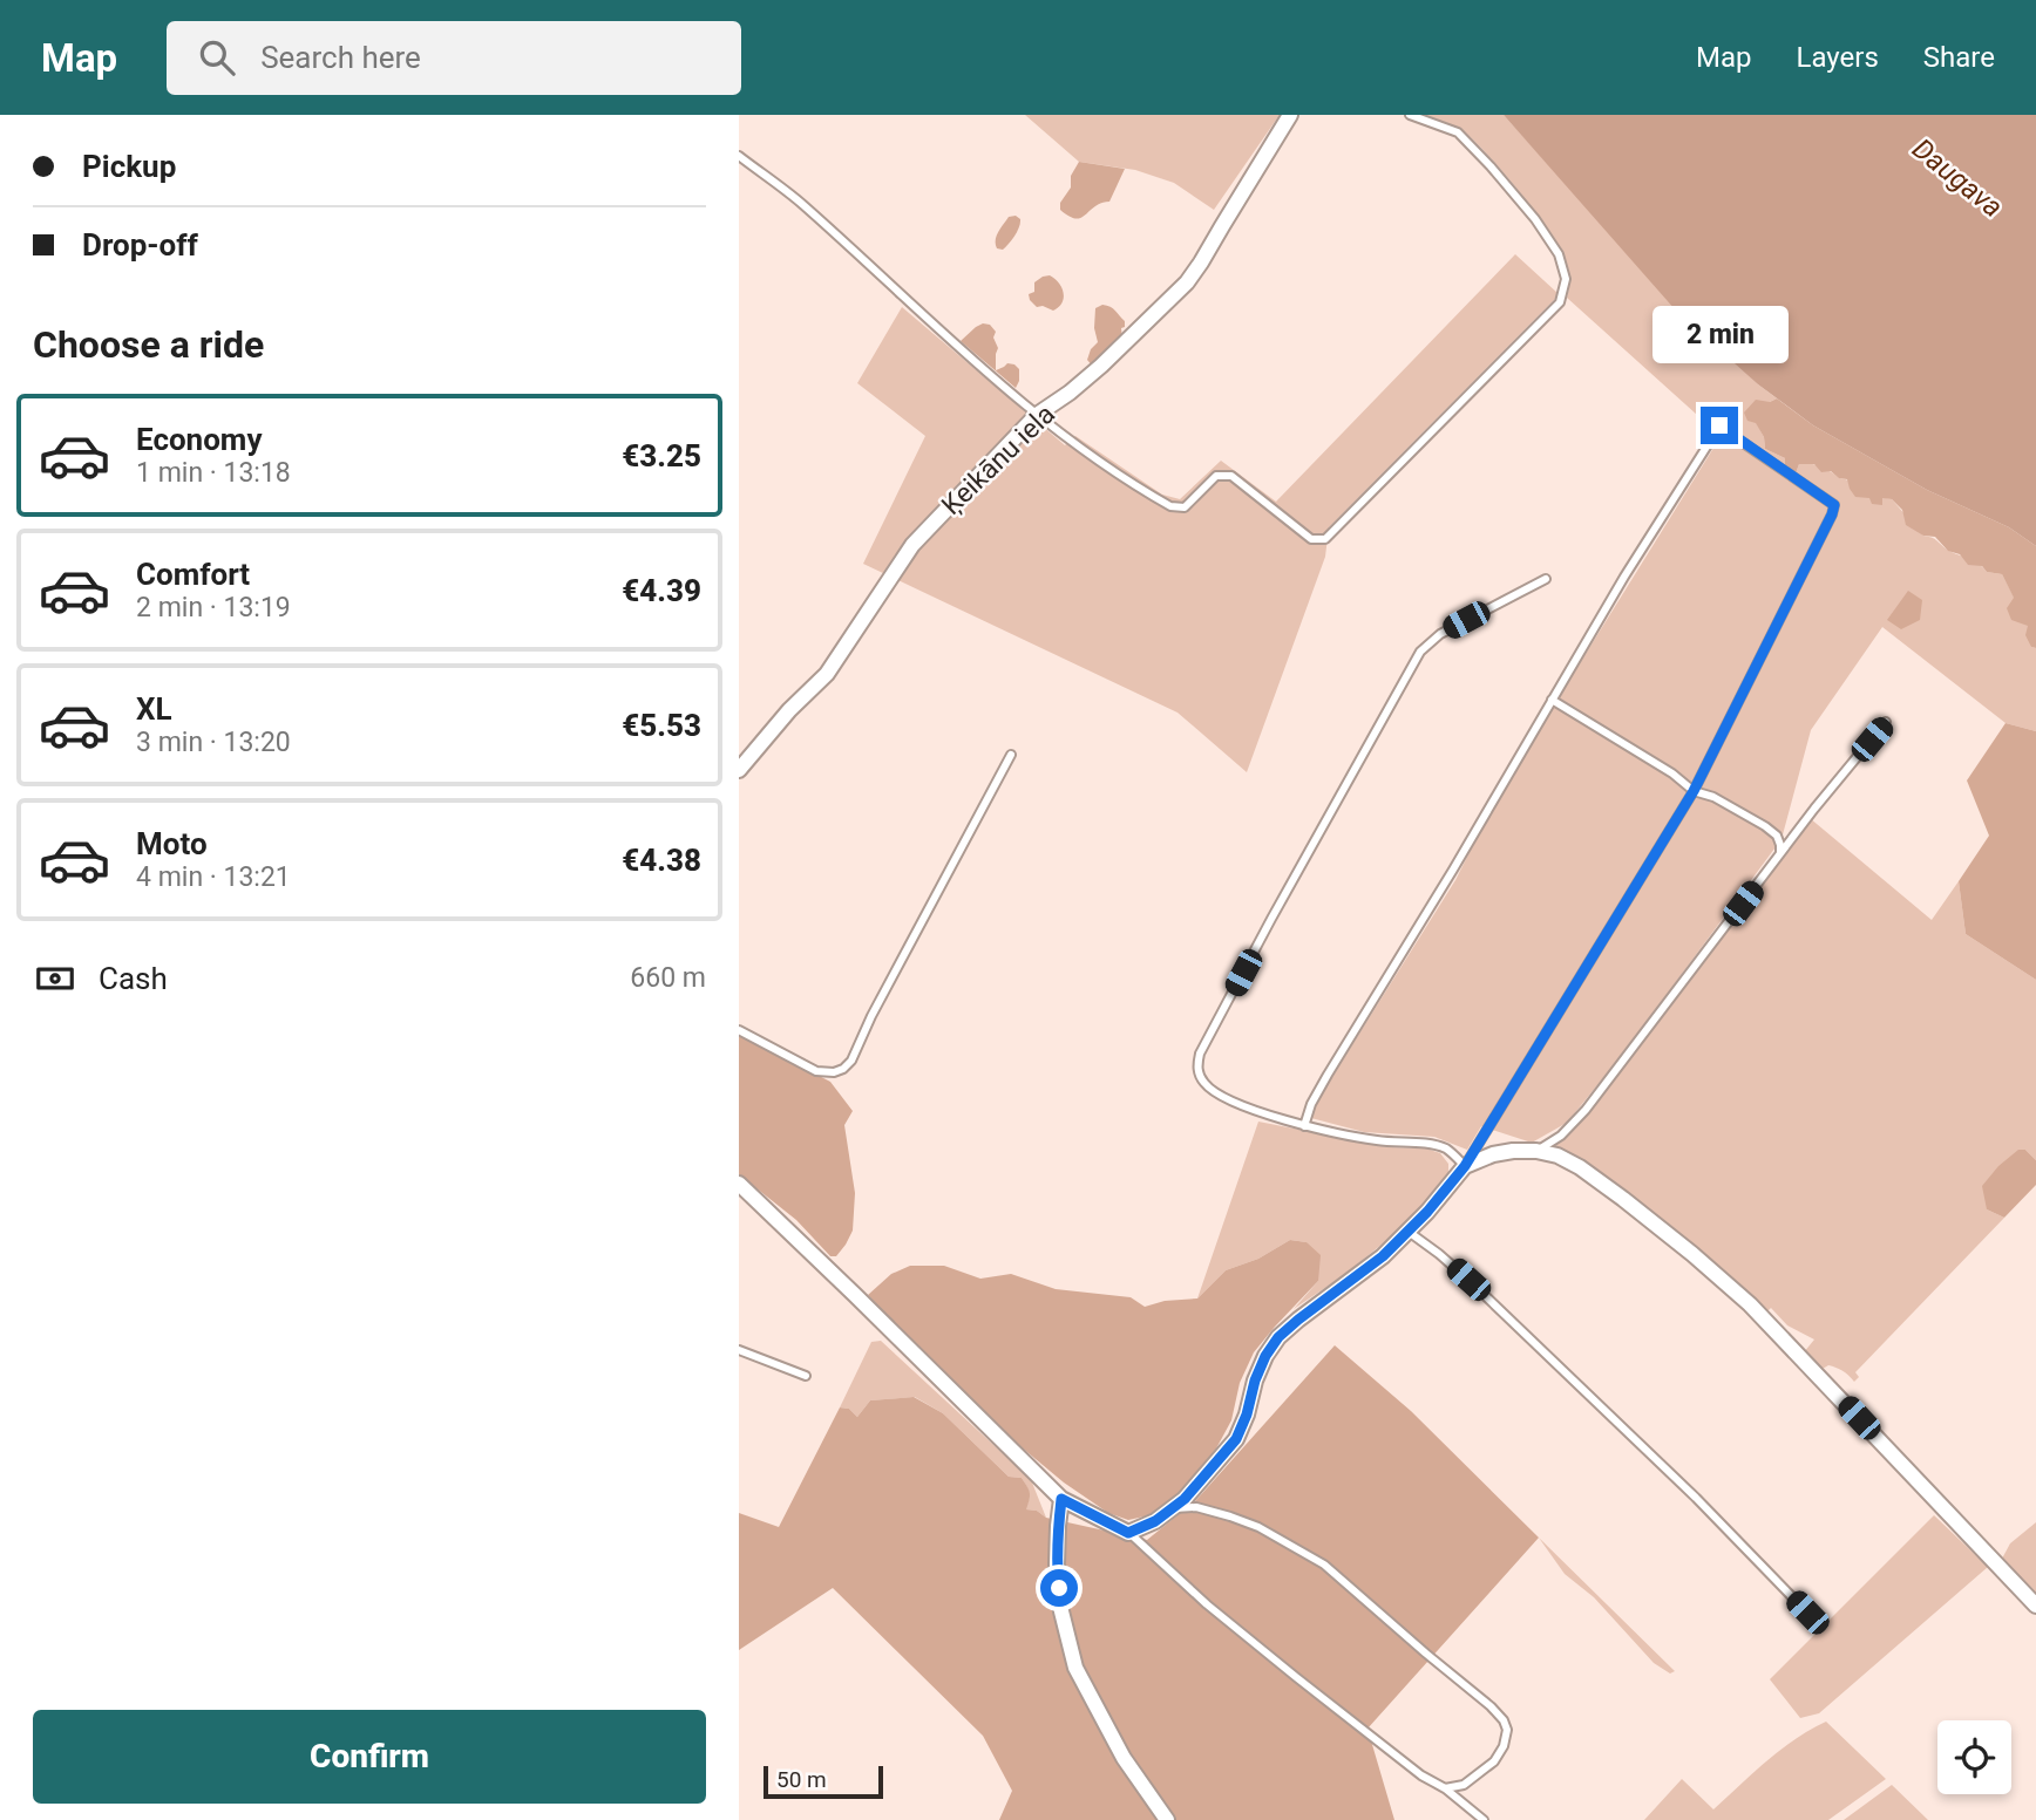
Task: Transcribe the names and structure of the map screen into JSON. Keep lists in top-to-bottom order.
{
  "streets": {
    "street": ["Ķeikānu iela"]
  },
  "water": ["Daugava"],
  "scale_bar": "50 m",
  "page": {
    "header": "Map",
    "search": "Search here",
    "nav": ["Map", "Layers", "Share"],
    "banner": ["Pickup", "Drop-off"],
    "heading": "Choose a ride",
    "bubble": "2 min",
    "list": [
      {
        "name": "Economy",
        "note": "1 min · 13:18",
        "value": "€3.25"
      },
      {
        "name": "Comfort",
        "note": "2 min · 13:19",
        "value": "€4.39"
      },
      {
        "name": "XL",
        "note": "3 min · 13:20",
        "value": "€5.53"
      },
      {
        "name": "Moto",
        "note": "4 min · 13:21",
        "value": "€4.38"
      }
    ],
    "pay": ["Cash", "660 m"],
    "buttons": "Confirm",
    "scale": "50 m"
  }
}
